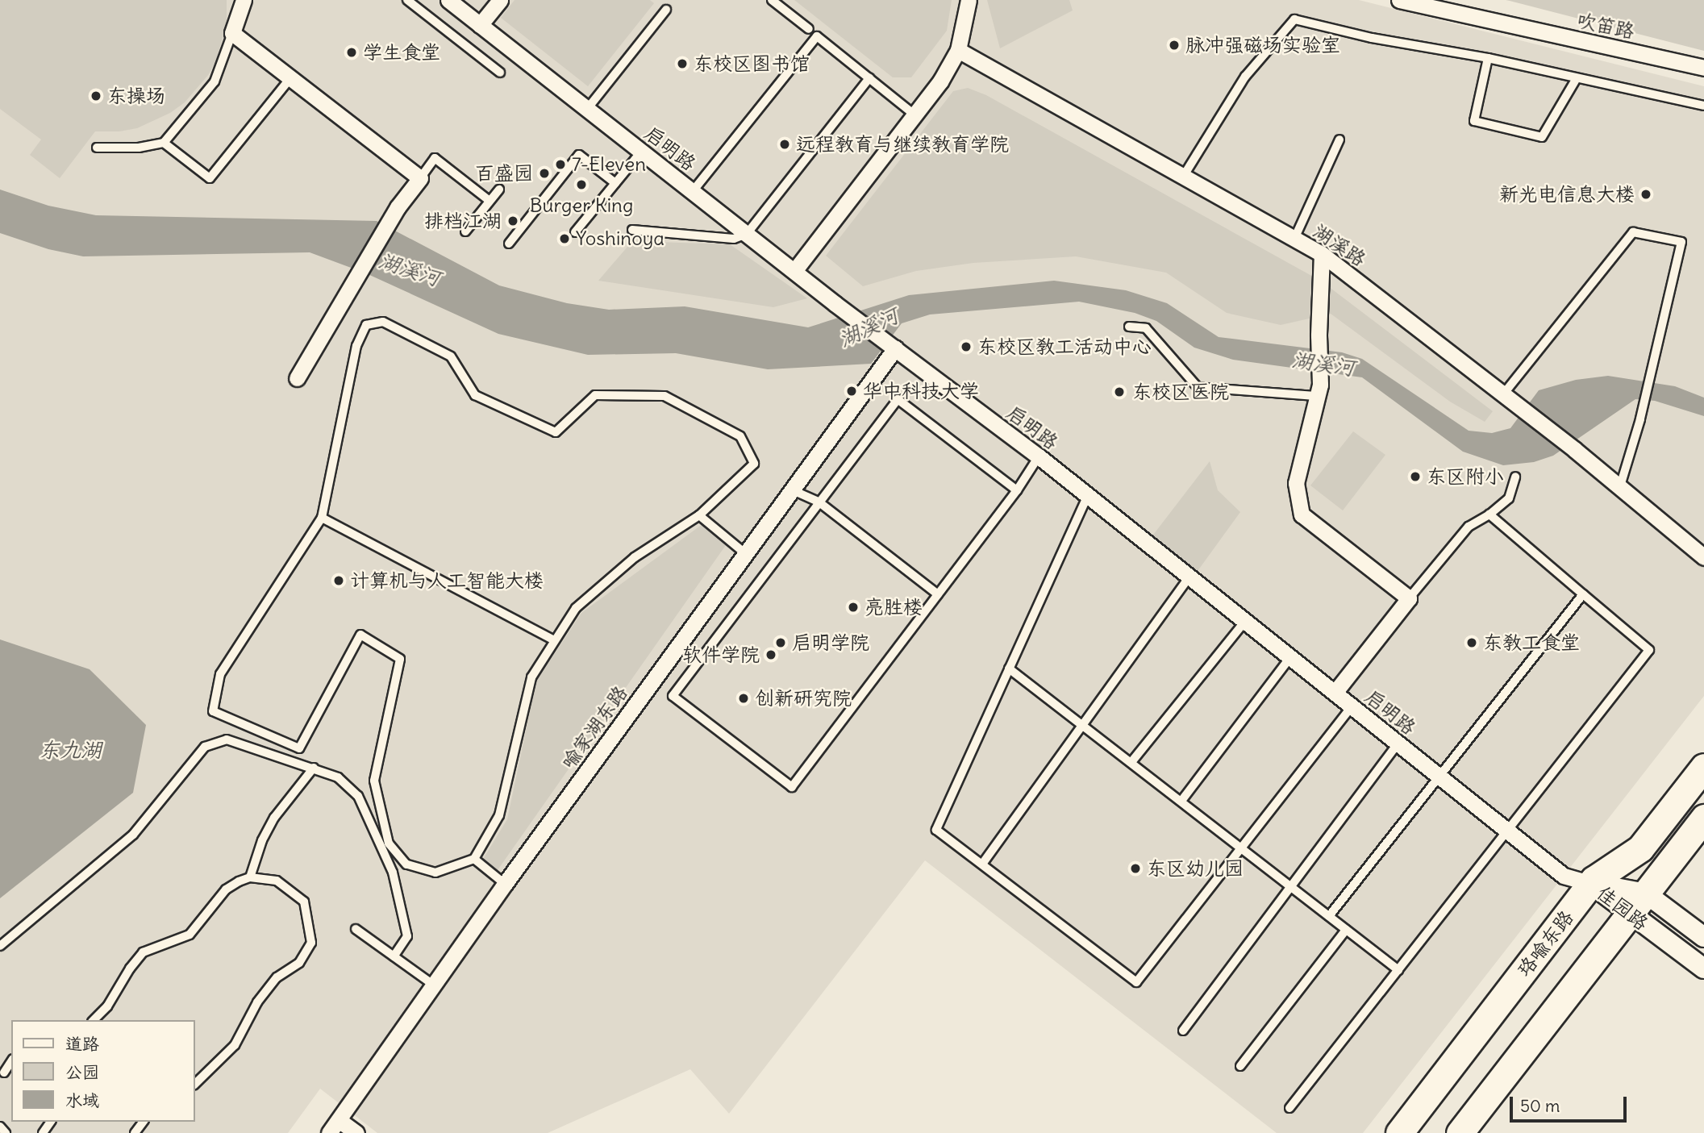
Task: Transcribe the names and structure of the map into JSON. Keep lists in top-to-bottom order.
{
  "streets": {
    "highway": ["珞喻东路"],
    "street": [
      "吹笛路",
      "启明路",
      "湖溪路",
      "喻家湖东路",
      "佳园路"
    ]
  },
  "crossings": [
    ["启明路", "喻家湖东路"],
    ["启明路", "佳园路"],
    ["启明路", "珞喻东路"],
    ["佳园路", "珞喻东路"]
  ],
  "water": ["湖溪河", "东九湖"],
  "places": [
    "脉冲强磁场实验室",
    "学生食堂",
    "东校区图书馆",
    "东操场",
    "远程教育与继续教育学院",
    "7-Eleven",
    "百盛园",
    "Burger King",
    "新光电信息大楼",
    "排档江湖",
    "Yoshinoya",
    "东校区教工活动中心",
    "华中科技大学",
    "东校区医院",
    "东区附小",
    "计算机与人工智能大楼",
    "亮胜楼",
    "启明学院",
    "东教工食堂",
    "软件学院",
    "创新研究院",
    "东区幼儿园"
  ],
  "legend": ["道路", "公园", "水域"],
  "scale_bar": "50 m"
}
